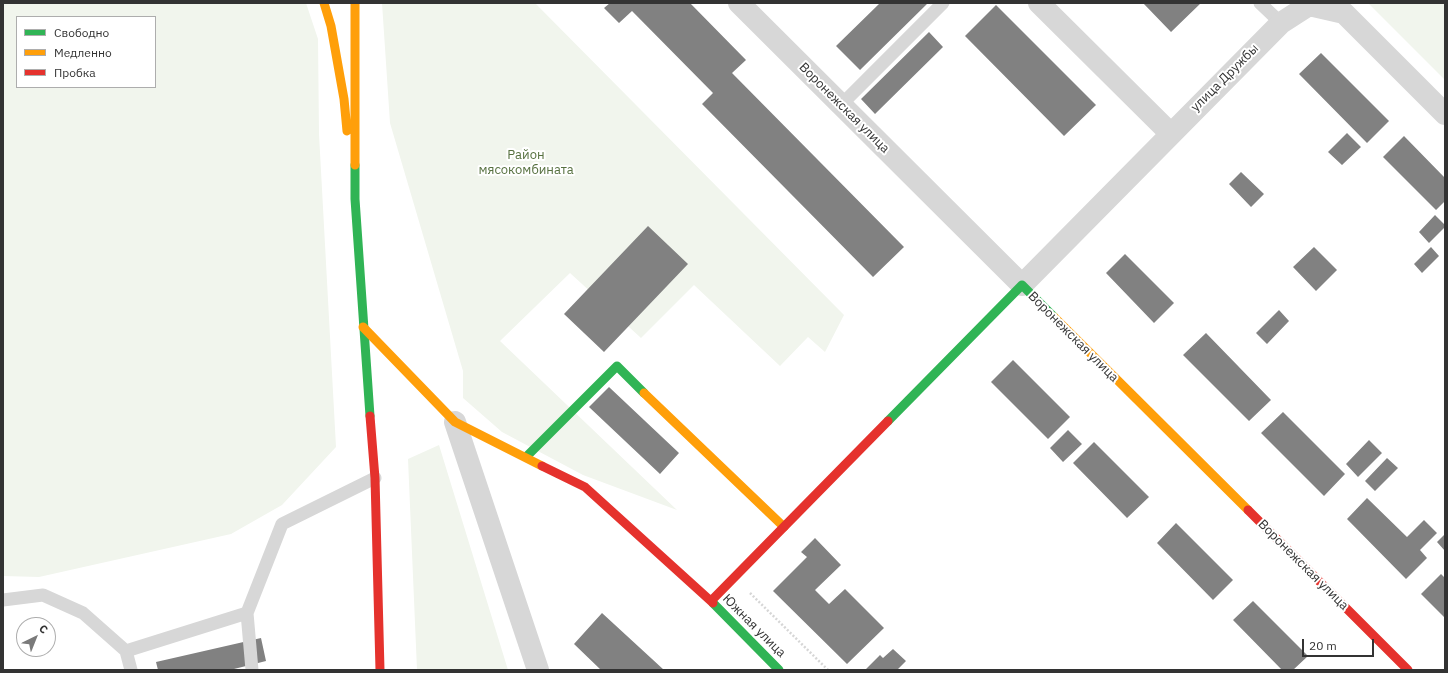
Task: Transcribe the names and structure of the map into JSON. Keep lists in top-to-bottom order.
{
  "streets": {
    "main road": ["Воронежская улица", "Южная улица"],
    "street": ["улица Дружбы"]
  },
  "crossings": [
    ["улица Дружбы", "Воронежская улица"]
  ],
  "parks": ["Район мясокомбината"],
  "legend": ["Свободно", "Медленно", "Пробка"],
  "scale_bar": "20 m",
  "north": "top right"
}
